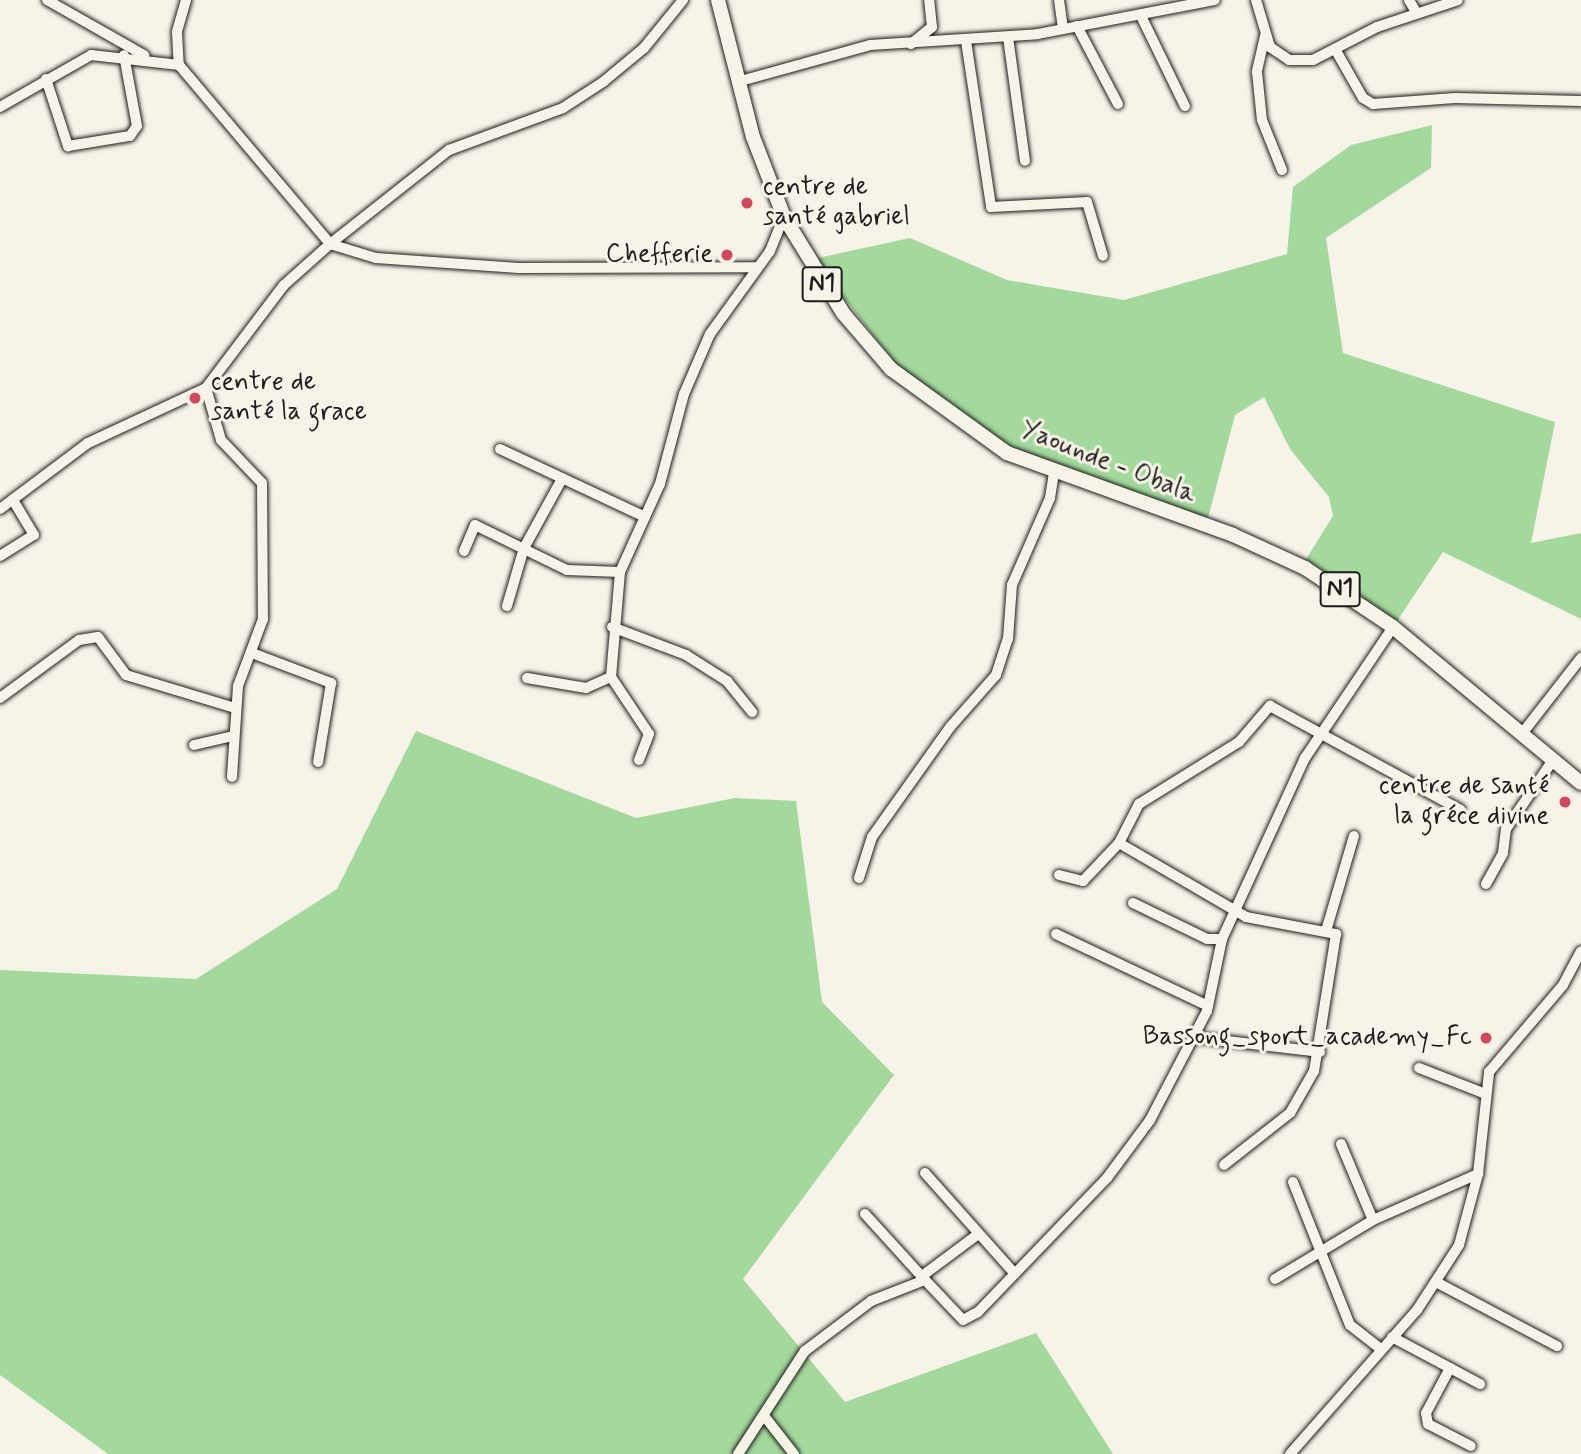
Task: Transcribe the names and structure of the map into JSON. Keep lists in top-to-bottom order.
{
  "streets": {
    "highway": ["N1", "Yaounde - Obala"]
  },
  "places": [
    "centre de santé gabriel",
    "Chefferie",
    "centre de santé la grace",
    "centre de santé la gréce divine",
    "Bassong_sport_academy_Fc"
  ]
}
